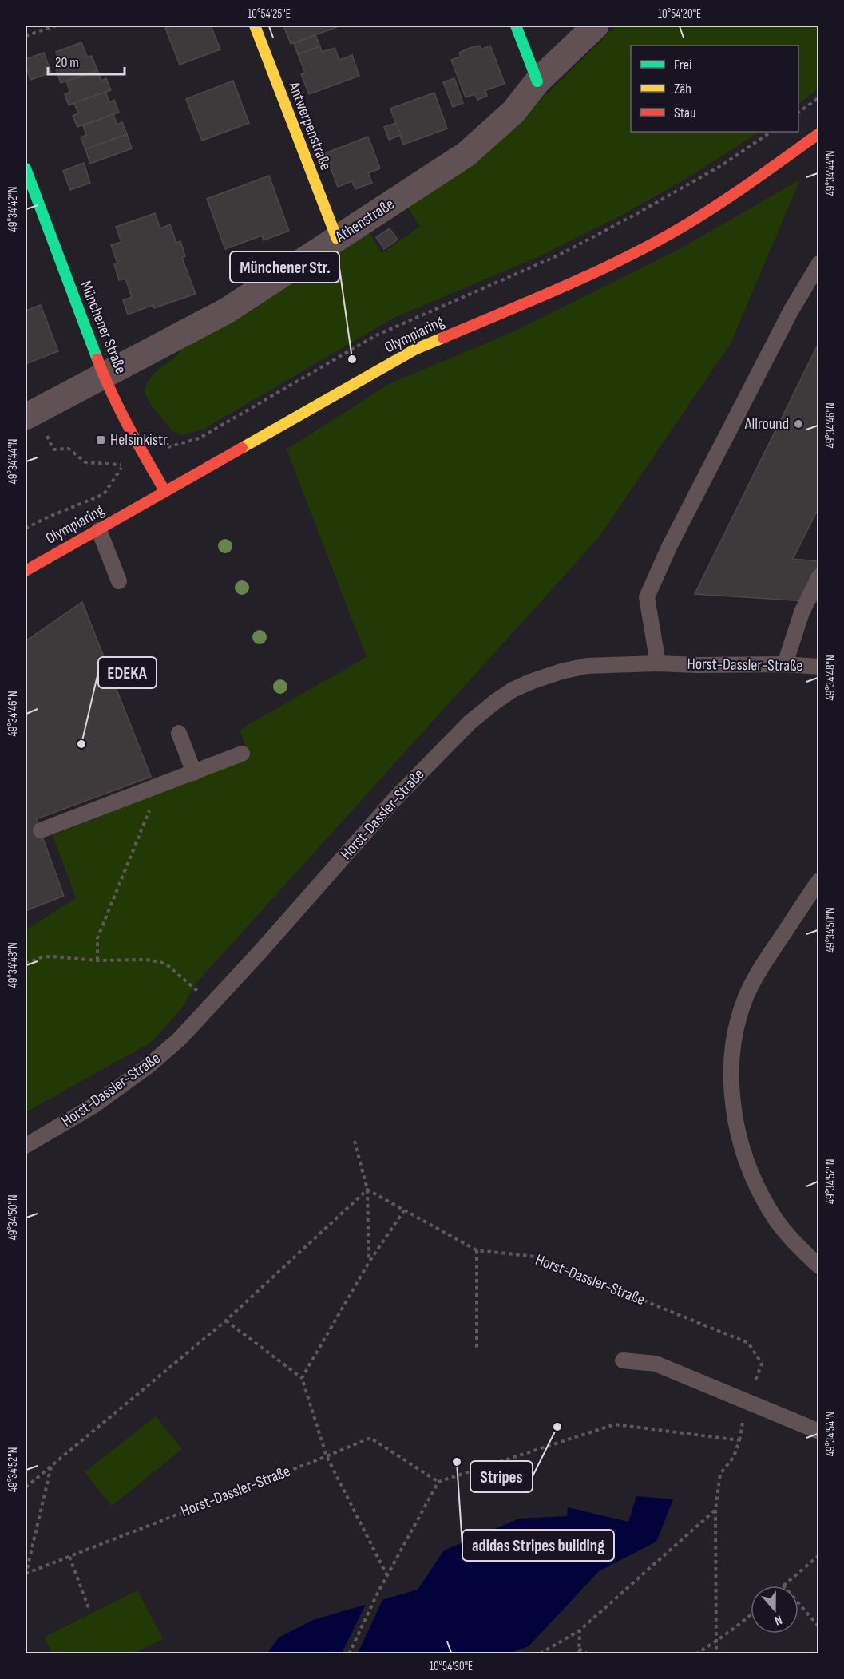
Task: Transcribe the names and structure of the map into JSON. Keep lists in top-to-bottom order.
{
  "streets": {
    "street": [
      "Antwerpenstraße",
      "Athenstraße",
      "Münchener Straße",
      "Olympiaring"
    ],
    "lane": ["Horst-Dassler-Straße"]
  },
  "crossings": [
    ["Antwerpenstraße", "Athenstraße"],
    ["Athenstraße", "Münchener Straße"],
    ["Münchener Straße", "Olympiaring"]
  ],
  "places": {
    "other": [
      "Münchener Str.",
      "Allround",
      "EDEKA",
      "Stripes",
      "adidas Stripes building"
    ],
    "transit": ["Helsinkistr."]
  },
  "legend": ["Frei", "Zäh", "Stau"],
  "scale_bar": "20 m",
  "north": "bottom",
  "coordinates": [
    "10°54'25\"E",
    "10°54'20\"E",
    "49°34'44\"N",
    "49°34'42\"N",
    "49°34'46\"N",
    "49°34'48\"N",
    "49°34'50\"N",
    "49°34'52\"N",
    "49°34'54\"N",
    "10°54'30\"E"
  ]
}
